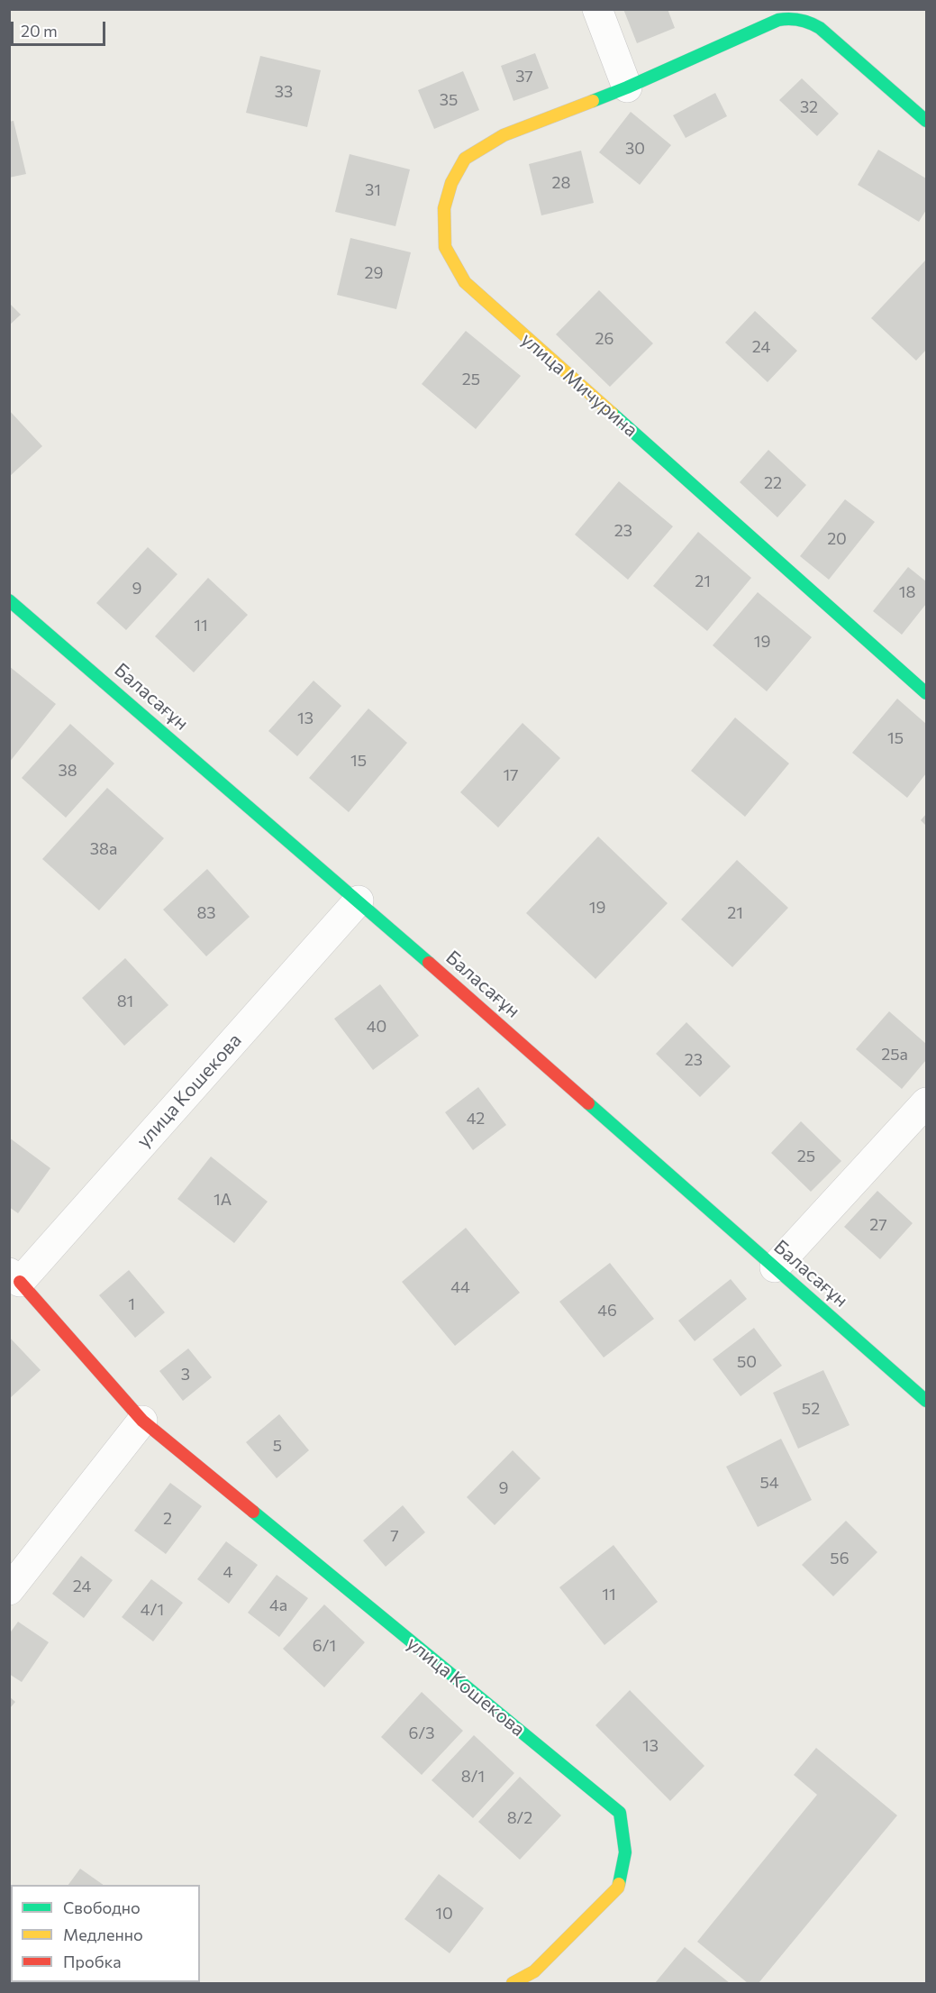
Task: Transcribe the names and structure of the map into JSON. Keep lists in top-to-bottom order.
{
  "streets": {
    "street": ["улица Мичурина", "Баласағұн", "улица Кошекова"]
  },
  "crossings": [
    ["Баласағұн", "улица Кошекова"]
  ],
  "house_numbers": [
    "37",
    "33",
    "35",
    "32",
    "30",
    "28",
    "31",
    "29",
    "26",
    "24",
    "25",
    "22",
    "23",
    "20",
    "21",
    "9",
    "18",
    "11",
    "19",
    "13",
    "15",
    "15",
    "38",
    "17",
    "38а",
    "19",
    "83",
    "21",
    "81",
    "40",
    "25а",
    "23",
    "42",
    "25",
    "1А",
    "27",
    "44",
    "1",
    "46",
    "50",
    "3",
    "52",
    "5",
    "54",
    "9",
    "2",
    "7",
    "56",
    "4",
    "24",
    "11",
    "4а",
    "4/1",
    "6/1",
    "6/3",
    "13",
    "8/1",
    "8/2",
    "10"
  ],
  "legend": ["Свободно", "Медленно", "Пробка"],
  "scale_bar": "20 m"
}
